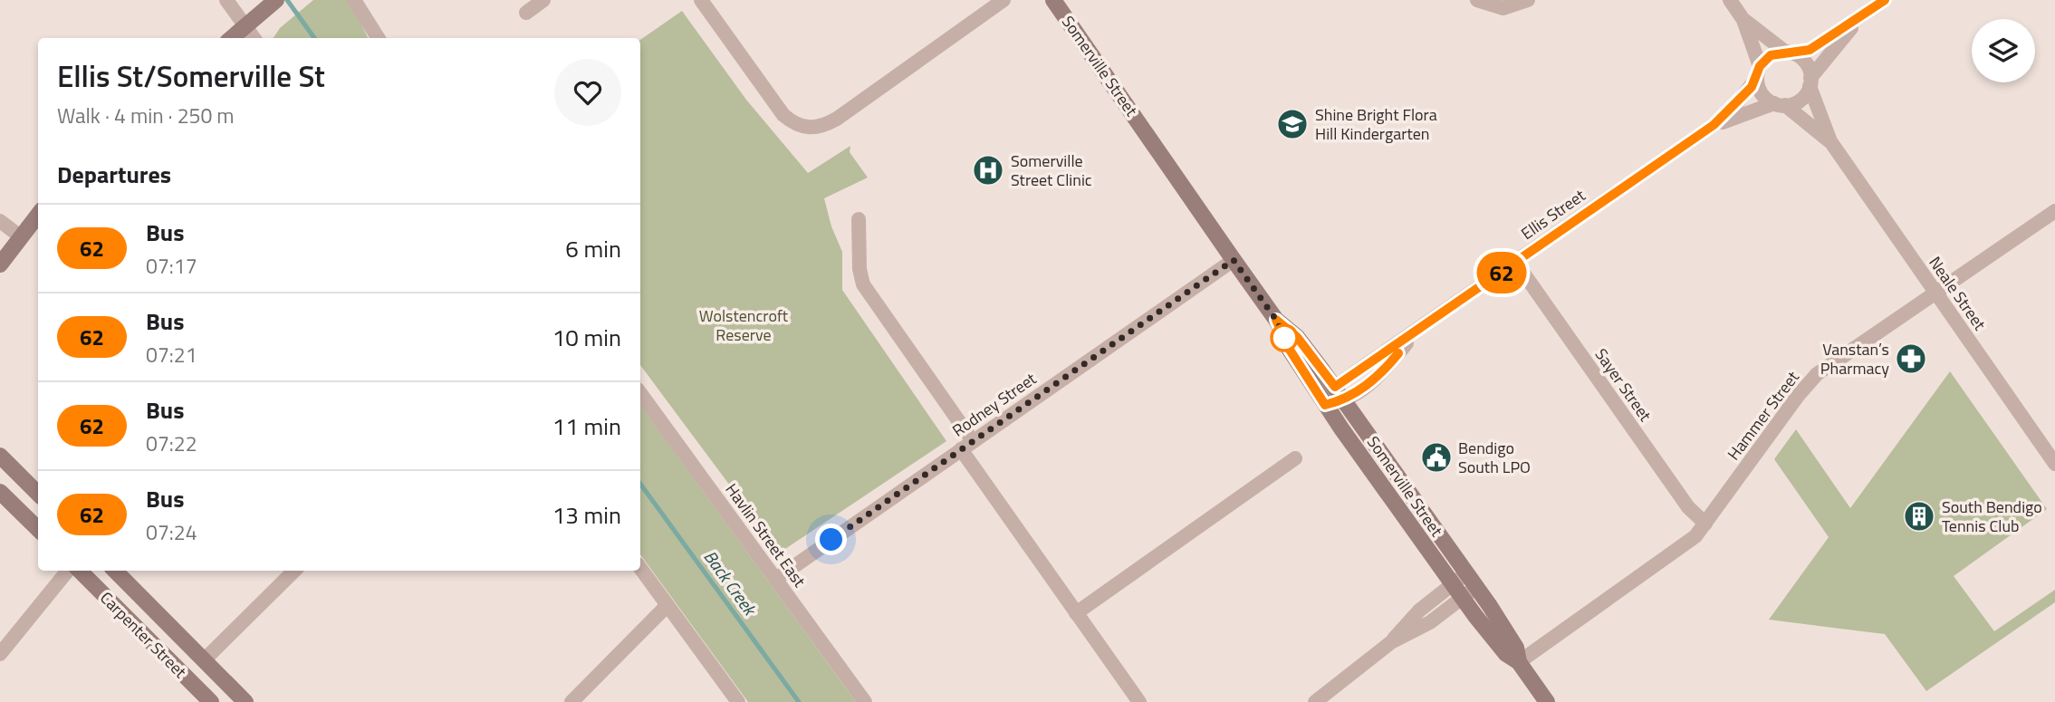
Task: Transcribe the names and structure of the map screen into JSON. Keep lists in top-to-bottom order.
{
  "streets": {
    "street": [
      "Somerville Street",
      "Ellis Street",
      "Neale Street",
      "Sayer Street",
      "Rodney Street",
      "Hammer Street",
      "Havlin Street East",
      "Carpenter Street"
    ]
  },
  "crossings": [
    ["Somerville Street", "Ellis Street"],
    ["Somerville Street", "Rodney Street"],
    ["Somerville Street", "Hammer Street"],
    ["Ellis Street", "Neale Street"],
    ["Ellis Street", "Sayer Street"],
    ["Neale Street", "Hammer Street"],
    ["Sayer Street", "Hammer Street"],
    ["Rodney Street", "Havlin Street East"]
  ],
  "water": ["Back Creek"],
  "parks": ["Wolstencroft Reserve"],
  "places": {
    "school or university": ["Shine Bright Flora Hill Kindergarten"],
    "hospital": ["Somerville Street Clinic"],
    "pharmacy": ["Vanstan’s Pharmacy"],
    "public building": ["Bendigo South LPO"],
    "building": ["South Bendigo Tennis Club"]
  },
  "lines": ["bus line 62"],
  "page": {
    "on_map": "62",
    "heading": [
      ["Ellis St/Somerville St", "Walk · 4 min · 250 m"],
      "Departures"
    ],
    "list": [
      {
        "mark": "62",
        "name": "Bus",
        "note": "07:17",
        "value": "6 min"
      },
      {
        "mark": "62",
        "name": "Bus",
        "note": "07:21",
        "value": "10 min"
      },
      {
        "mark": "62",
        "name": "Bus",
        "note": "07:22",
        "value": "11 min"
      },
      {
        "mark": "62",
        "name": "Bus",
        "note": "07:24",
        "value": "13 min"
      }
    ]
  }
}
